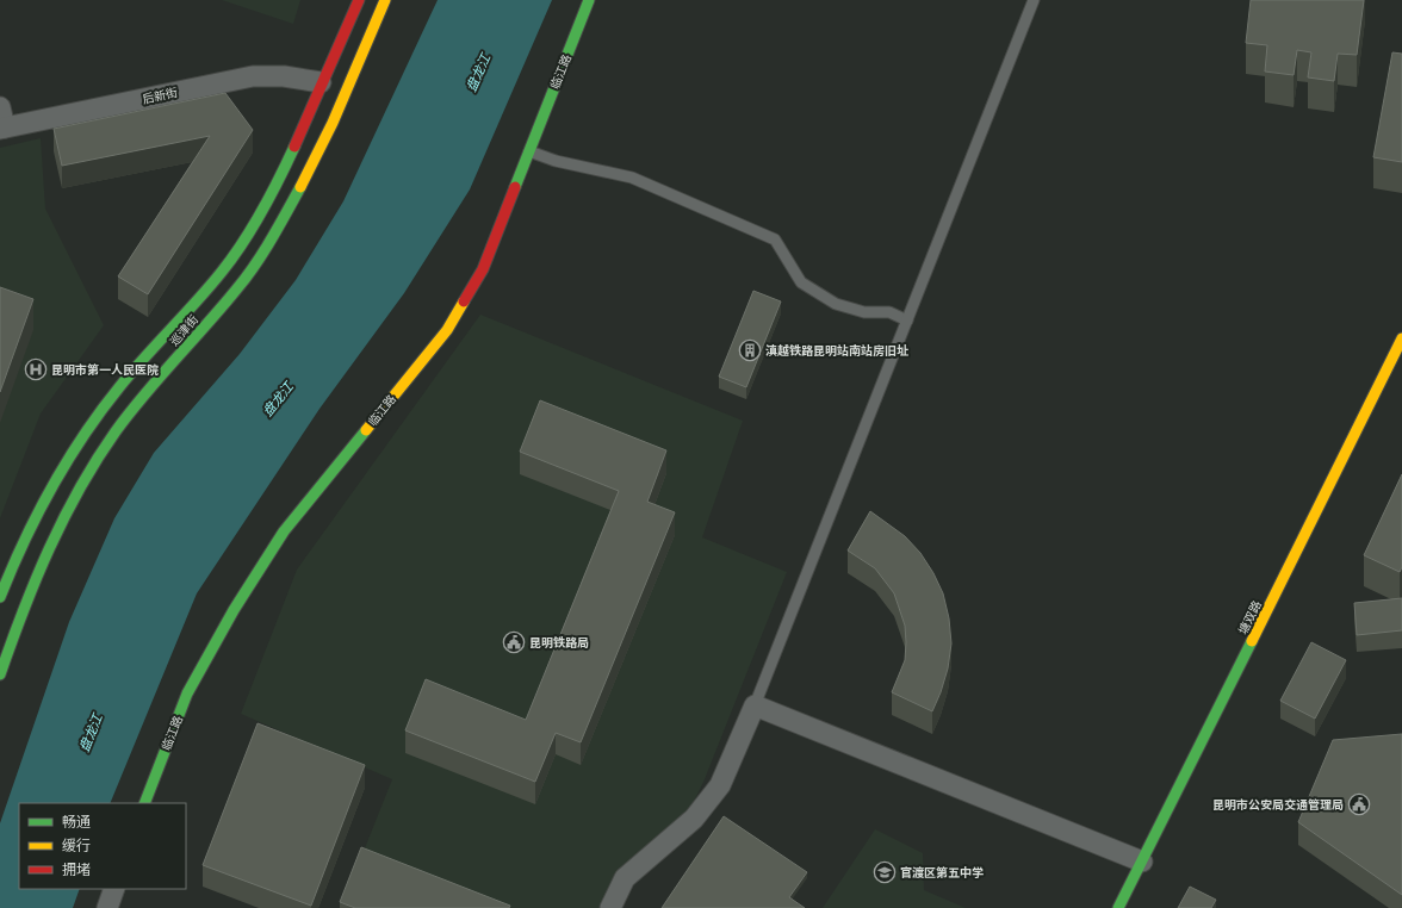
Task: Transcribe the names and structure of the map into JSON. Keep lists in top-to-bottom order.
{
  "streets": {
    "street": [
      "临江路",
      "后新街",
      "巡津街",
      "塘双路"
    ]
  },
  "crossings": [
    ["后新街", "巡津街"]
  ],
  "water": ["盘龙江"],
  "places": {
    "building": ["滇越铁路昆明站南站房旧址"],
    "hospital": ["昆明市第一人民医院"],
    "public building": ["昆明铁路局", "昆明市公安局交通管理局"],
    "school or university": ["官渡区第五中学"]
  },
  "legend": ["畅通", "缓行", "拥堵"]
}
